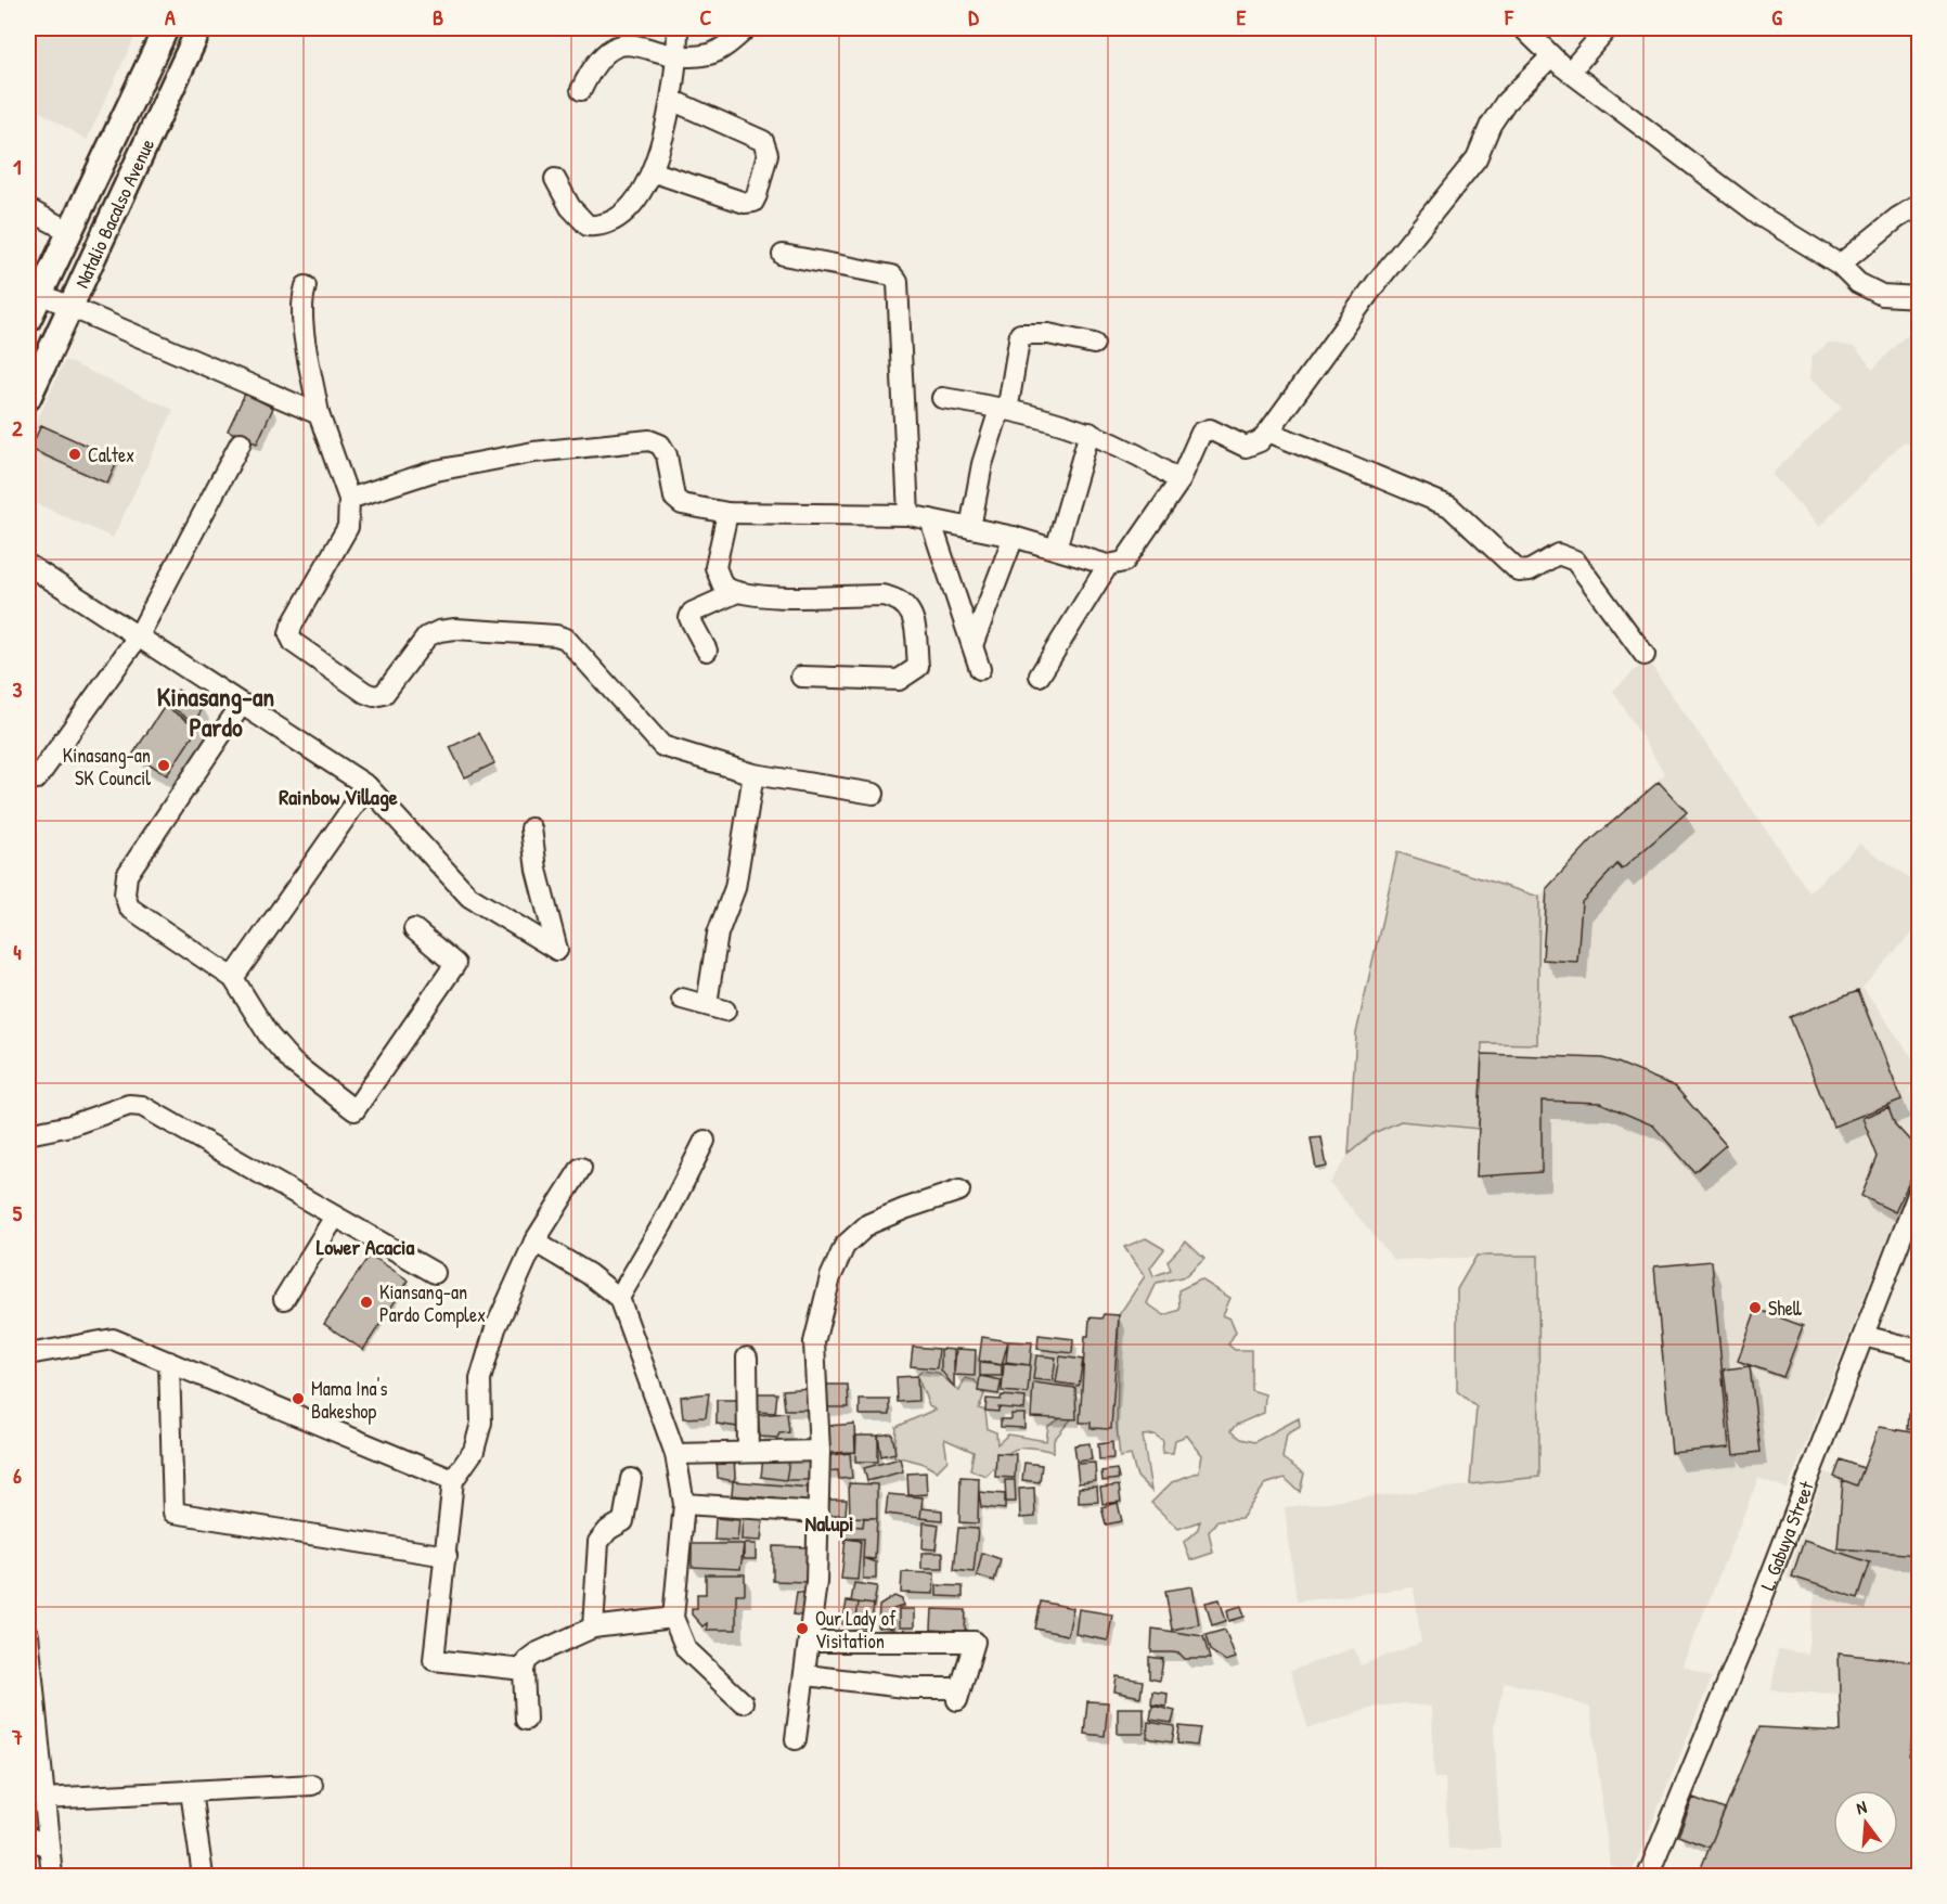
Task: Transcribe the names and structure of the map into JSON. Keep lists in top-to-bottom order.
{
  "streets": {
    "main road": ["Natalio Bacalso Avenue"],
    "street": ["L. Gabuya Street"]
  },
  "districts": [
    "Kinasang-an Pardo",
    "Rainbow Village",
    "Lower Acacia",
    "Nalupi"
  ],
  "places": [
    "Caltex",
    "Kinasang-an SK Council",
    "Kiansang-an Pardo Complex",
    "Shell",
    "Mama Ina's Bakeshop",
    "Our Lady of Visitation"
  ],
  "north": "top",
  "grid": {
    "columns": [
      "A",
      "B",
      "C",
      "D",
      "E",
      "F",
      "G"
    ],
    "rows": [
      "1",
      "2",
      "3",
      "4",
      "5",
      "6",
      "7"
    ]
  }
}
